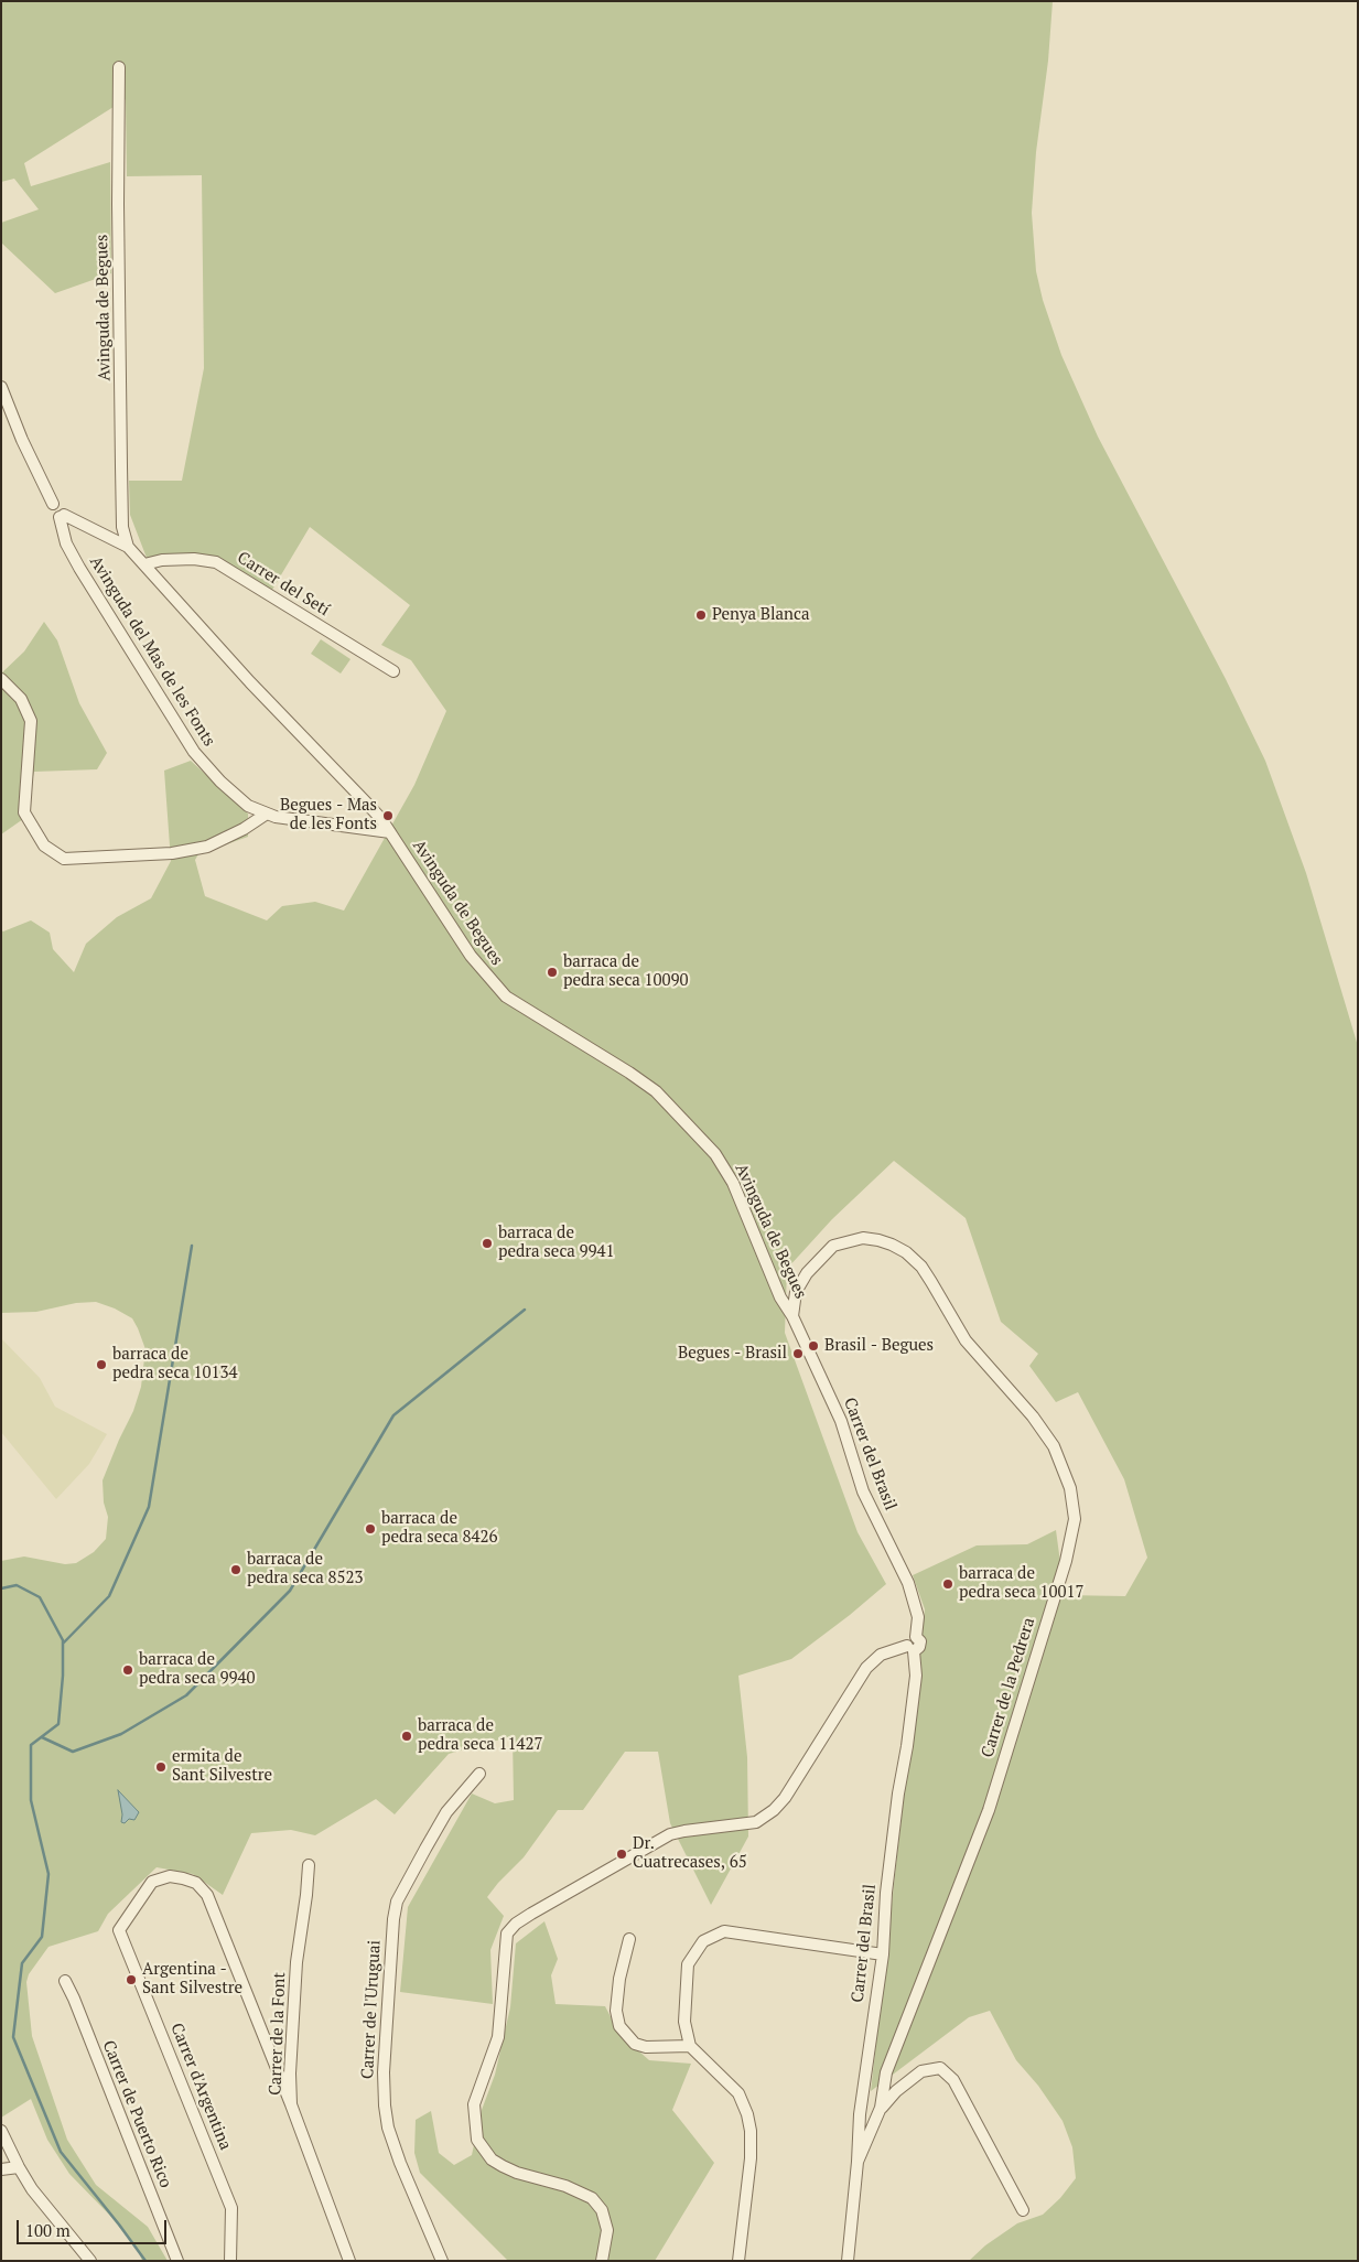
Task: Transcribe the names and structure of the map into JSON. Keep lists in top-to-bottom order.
{
  "streets": {
    "street": [
      "Avinguda de Begues",
      "Carrer del Setí",
      "Avinguda del Mas de les Fonts",
      "Carrer del Brasil",
      "Carrer de la Pedrera",
      "Carrer de l'Uruguai",
      "Carrer de la Font",
      "Carrer d'Argentina",
      "Carrer de Puerto Rico"
    ]
  },
  "crossings": [
    ["Avinguda de Begues", "Carrer del Setí"],
    ["Avinguda de Begues", "Avinguda del Mas de les Fonts"],
    ["Avinguda de Begues", "Carrer del Brasil"],
    ["Avinguda de Begues", "Carrer de la Pedrera"],
    ["Carrer del Brasil", "Carrer de la Pedrera"],
    ["Carrer de la Font", "Carrer d'Argentina"]
  ],
  "places": [
    "Penya Blanca",
    "Begues - Mas de les Fonts",
    "barraca de pedra seca 10090",
    "barraca de pedra seca 9941",
    "Brasil - Begues",
    "Begues - Brasil",
    "barraca de pedra seca 10134",
    "barraca de pedra seca 8426",
    "barraca de pedra seca 8523",
    "barraca de pedra seca 10017",
    "barraca de pedra seca 9940",
    "barraca de pedra seca 11427",
    "ermita de Sant Silvestre",
    "Dr. Cuatrecases, 65",
    "Argentina - Sant Silvestre"
  ],
  "scale_bar": "100 m"
}
